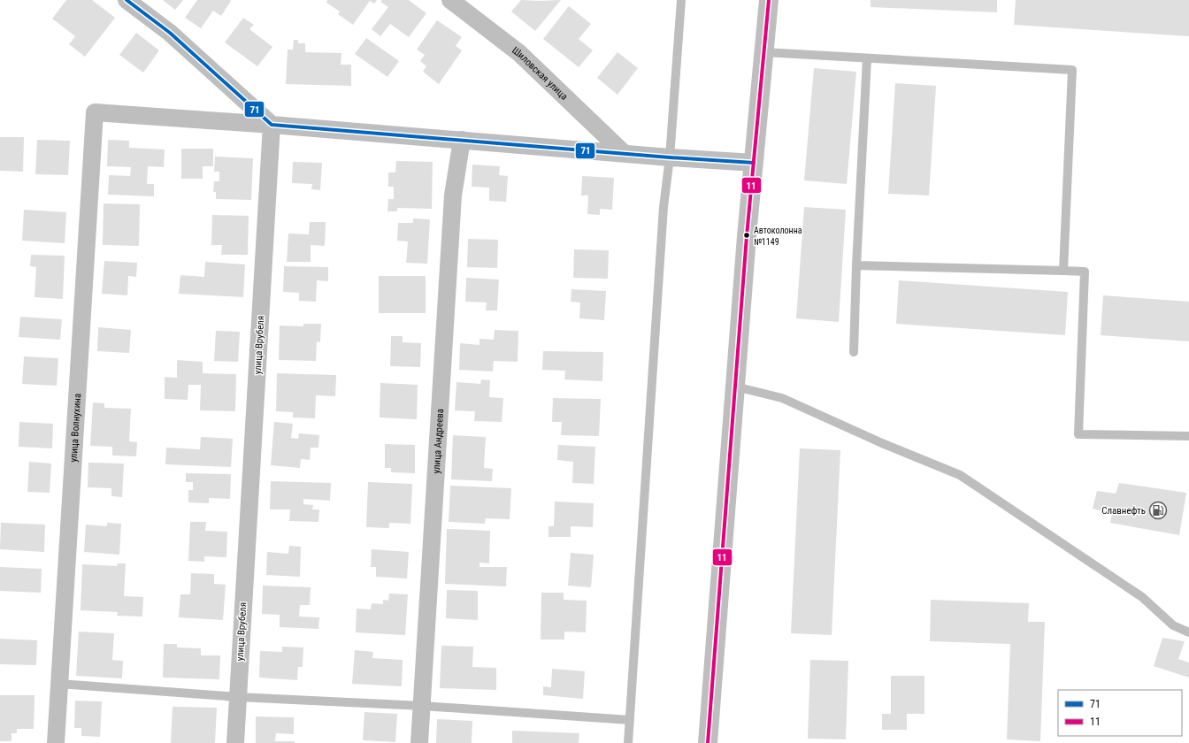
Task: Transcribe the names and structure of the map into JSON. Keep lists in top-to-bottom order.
{
  "streets": {
    "street": [
      "Шиловская улица",
      "улица Врубеля",
      "улица Волнухина",
      "улица Андреева"
    ]
  },
  "crossings": [
    ["улица Врубеля", "улица Волнухина"]
  ],
  "places": {
    "other": ["Автоколонна №1149"],
    "fuel station": ["Cлавнефть"]
  },
  "lines": ["transit line 71", "transit line 11"],
  "legend": ["71", "11"]
}
